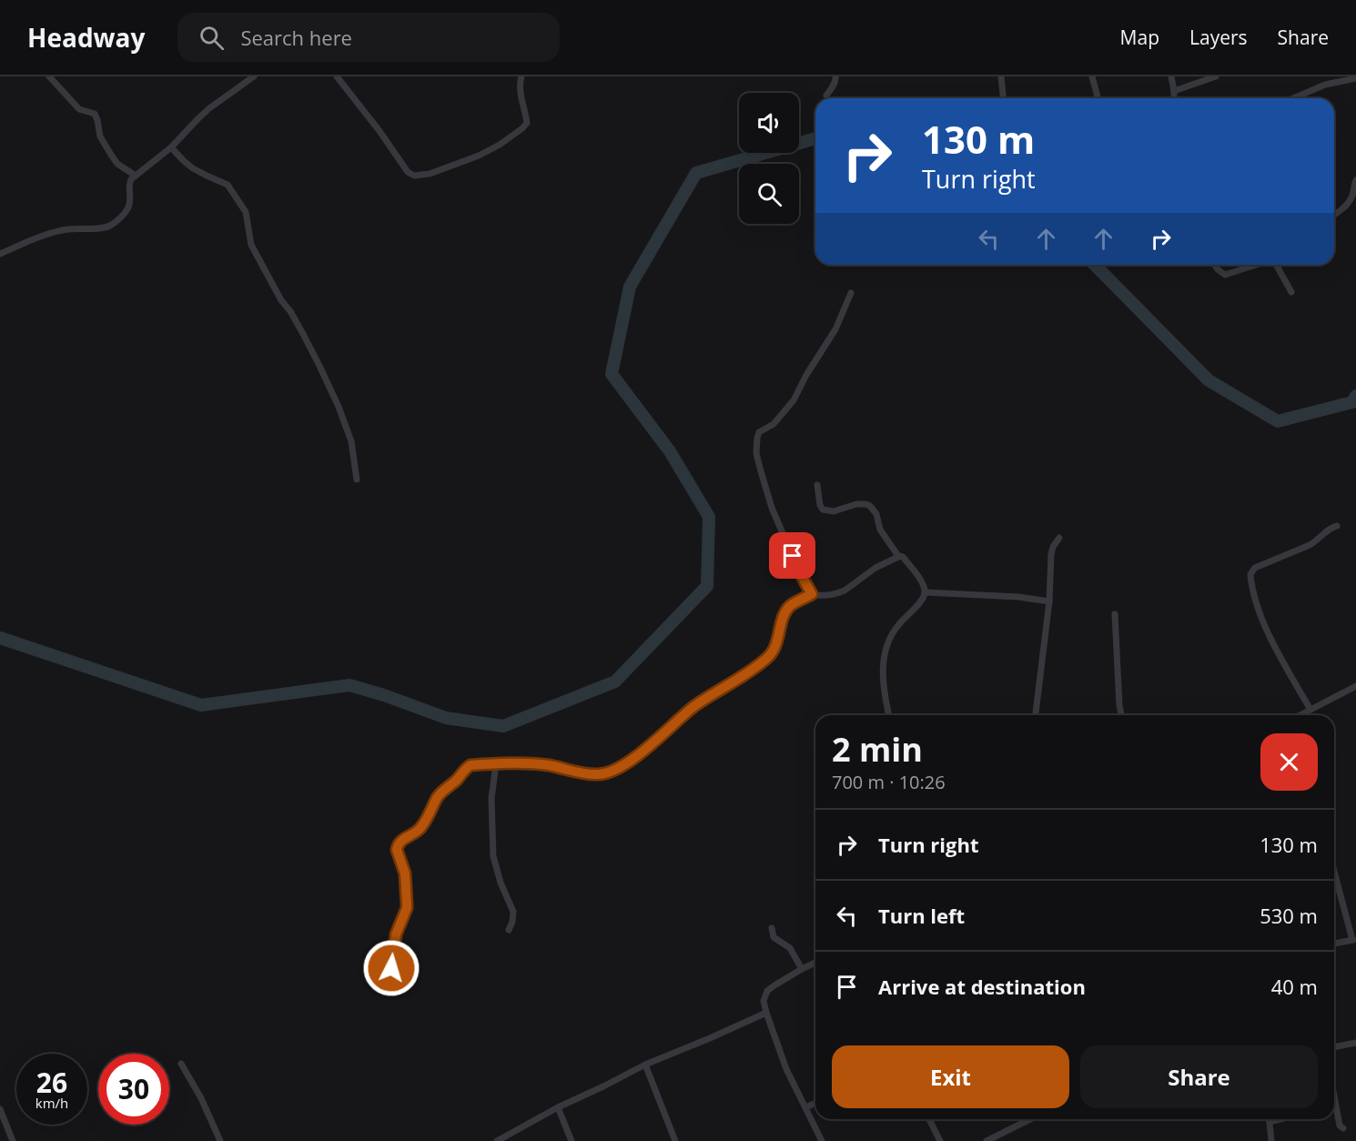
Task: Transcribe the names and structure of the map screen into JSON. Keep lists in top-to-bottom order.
{
  "page": {
    "header": "Headway",
    "search": "Search here",
    "nav": ["Map", "Layers", "Share"],
    "turn": ["130 m", "Turn right"],
    "heading": ["2 min", "700 m · 10:26"],
    "list": [
      {
        "name": "Turn right",
        "value": "130 m"
      },
      {
        "name": "Turn left",
        "value": "530 m"
      },
      {
        "name": "Arrive at destination",
        "value": "40 m"
      }
    ],
    "buttons": ["Exit", "Share"],
    "speed": "26 km/h",
    "limit": "30"
  }
}
